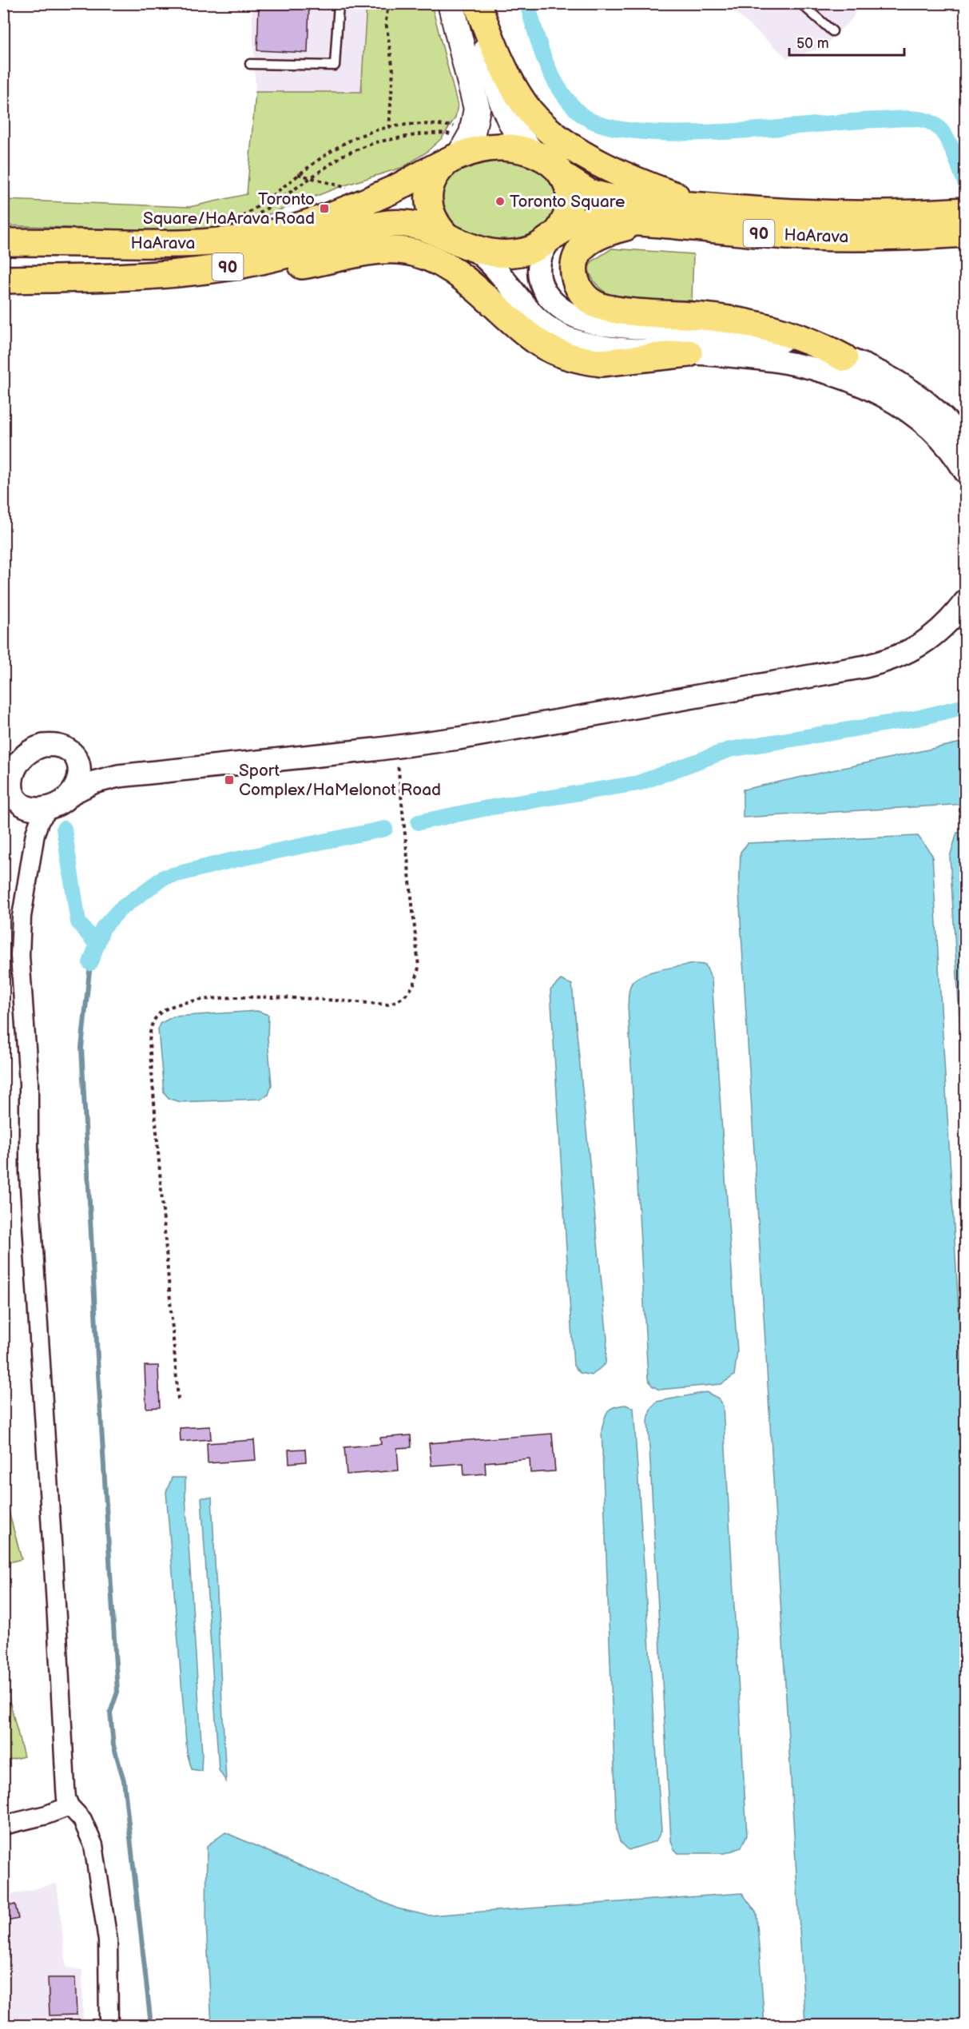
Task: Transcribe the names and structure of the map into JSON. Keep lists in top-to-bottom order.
{
  "streets": {
    "highway": ["90", "HaArava"]
  },
  "places": {
    "other": ["Toronto Square"],
    "transit": ["Toronto Square/HaArava Road", "Sport Complex/HaMelonot Road"]
  },
  "scale_bar": "50 m"
}
